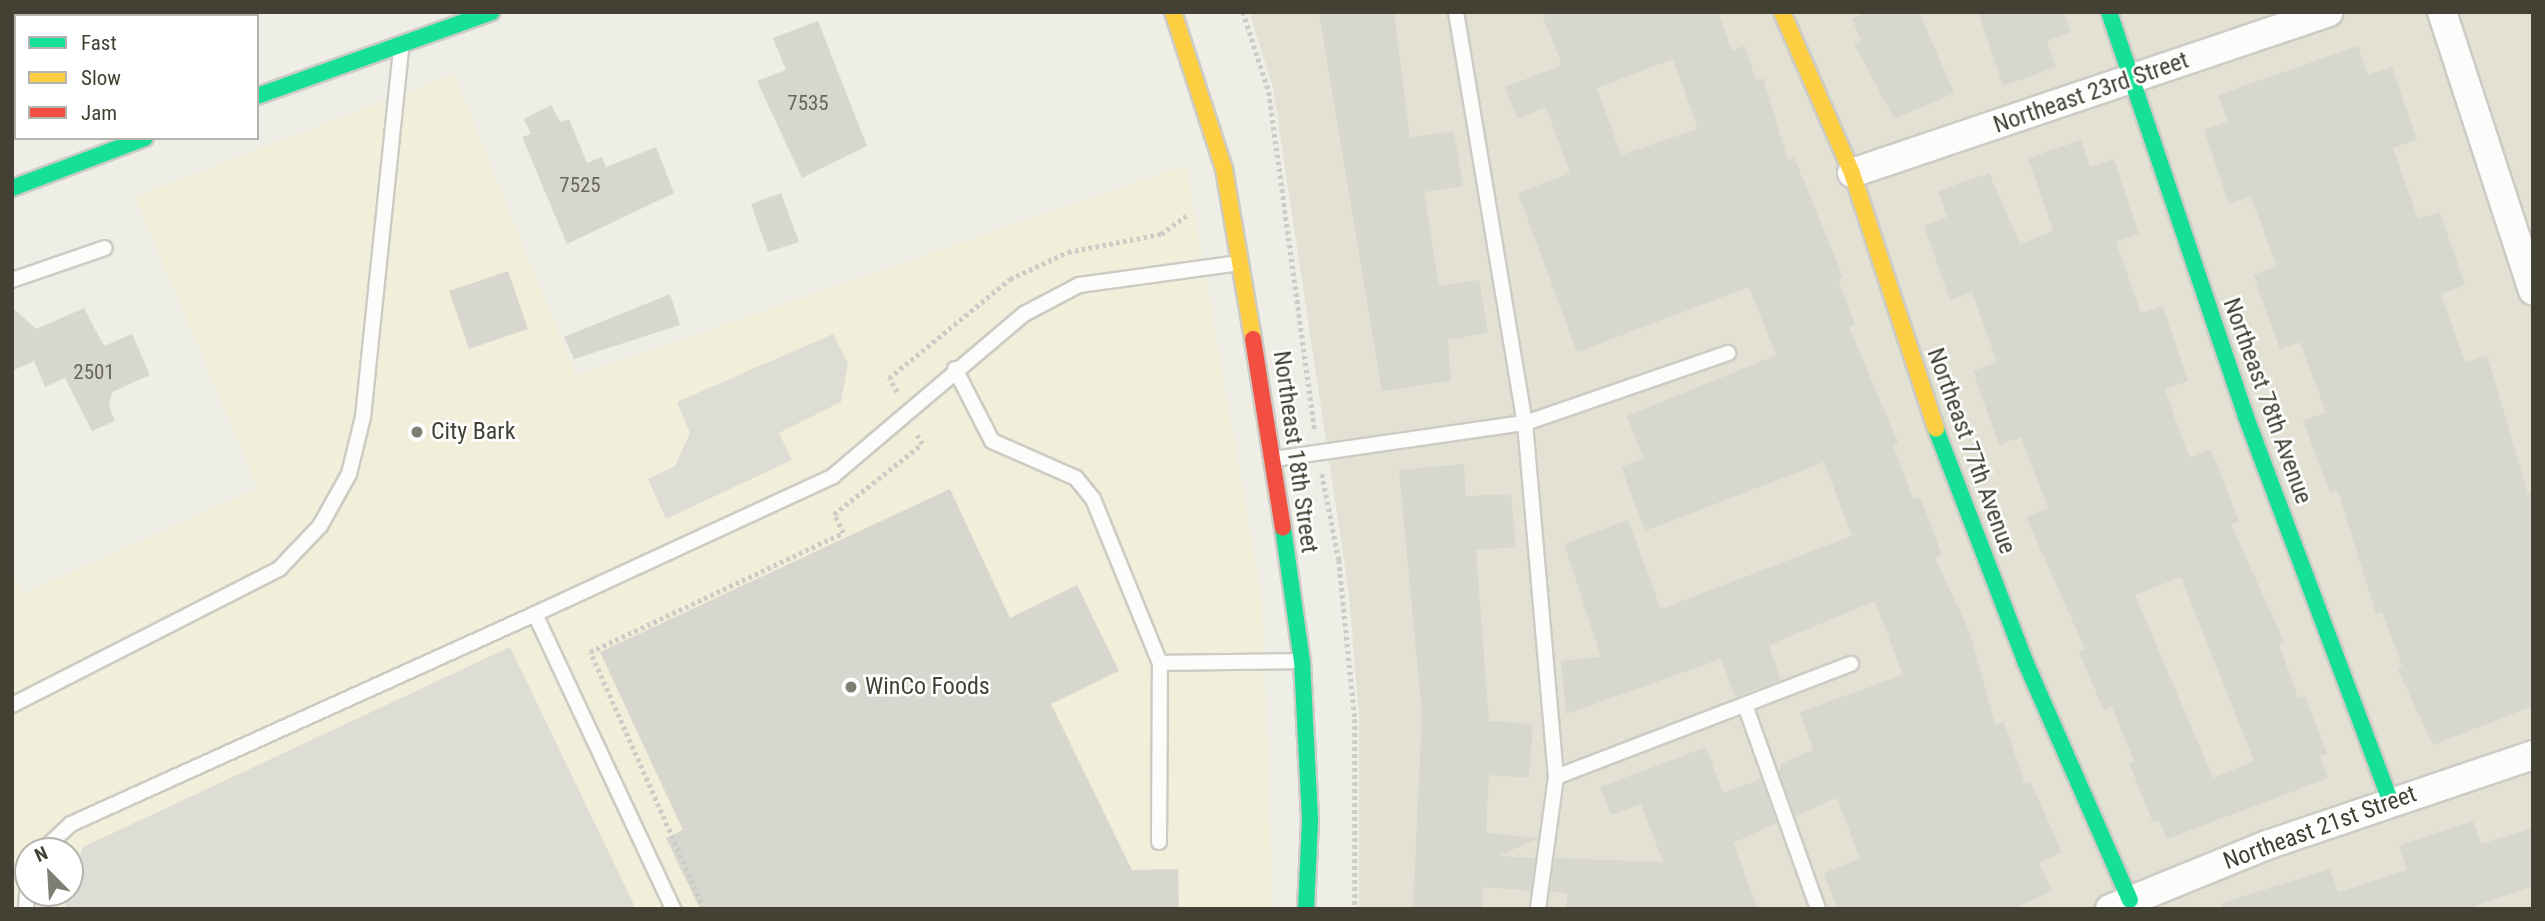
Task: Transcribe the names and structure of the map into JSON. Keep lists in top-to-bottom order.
{
  "streets": {
    "street": [
      "Northeast 23rd Street",
      "Northeast 78th Avenue",
      "Northeast 77th Avenue",
      "Northeast 18th Street",
      "Northeast 21st Street"
    ]
  },
  "crossings": [
    ["Northeast 23rd Street", "Northeast 78th Avenue"],
    ["Northeast 23rd Street", "Northeast 77th Avenue"],
    ["Northeast 78th Avenue", "Northeast 21st Street"],
    ["Northeast 77th Avenue", "Northeast 21st Street"]
  ],
  "places": ["City Bark", "WinCo Foods"],
  "house_numbers": ["7535", "7525", "2501"],
  "legend": ["Fast", "Slow", "Jam"],
  "north": "top left"
}
